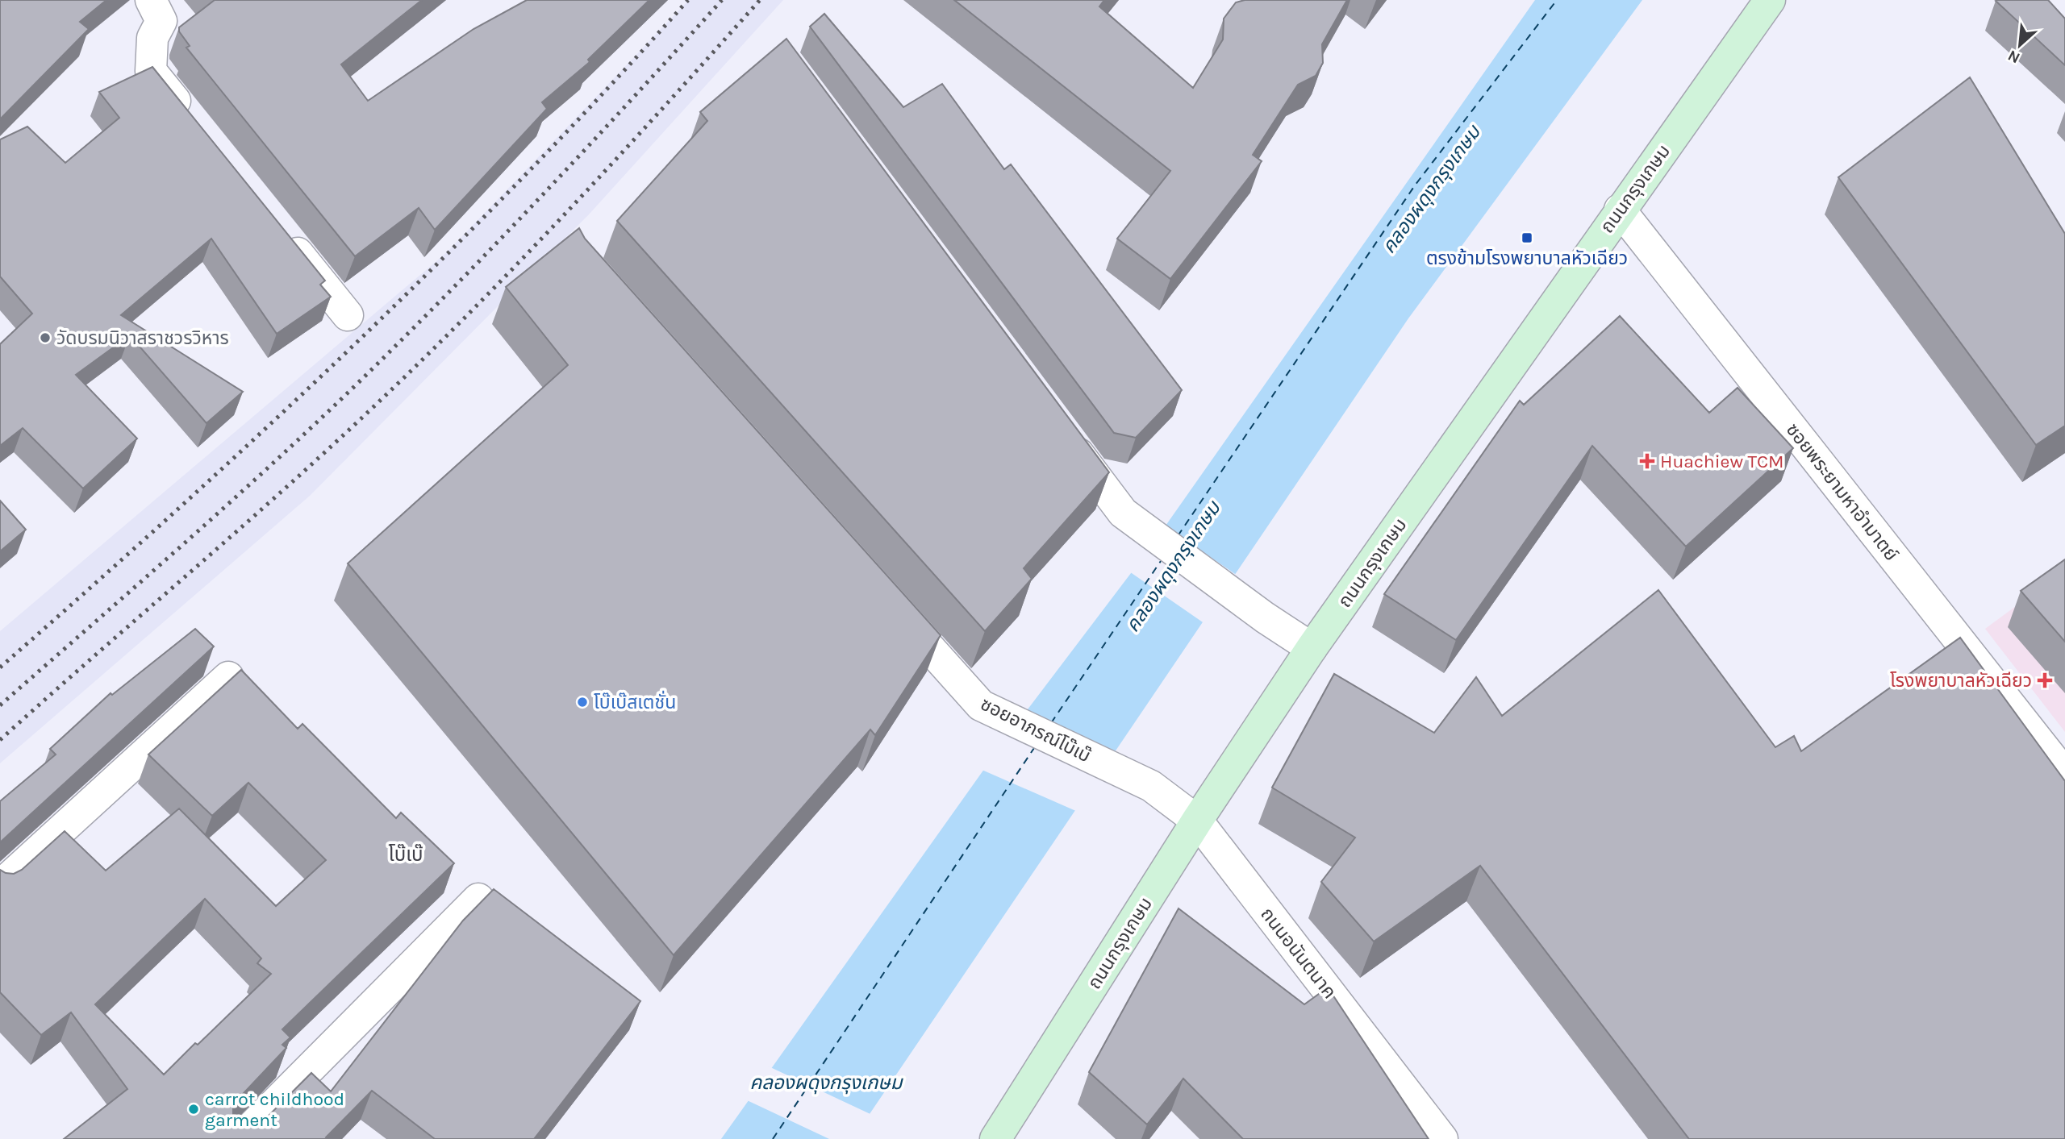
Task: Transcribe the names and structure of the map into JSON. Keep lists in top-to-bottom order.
{
  "streets": {
    "main road": ["ถนนกรุงเกษม"],
    "street": ["ซอยพระยามหาอำมาตย์", "ซอยอาภรณ์โบ๊เบ๊", "ถนนอนันตนาค"]
  },
  "crossings": [
    ["ถนนกรุงเกษม", "ซอยพระยามหาอำมาตย์"],
    ["ถนนกรุงเกษม", "ซอยอาภรณ์โบ๊เบ๊"],
    ["ถนนกรุงเกษม", "ถนนอนันตนาค"],
    ["ซอยอาภรณ์โบ๊เบ๊", "ถนนอนันตนาค"]
  ],
  "districts": ["โบ๊เบ๊"],
  "water": ["คลองผดุงกรุงเกษม"],
  "places": {
    "transit": ["ตรงข้ามโรงพยาบาลหัวเฉียว"],
    "other": ["วัดบรมนิวาสราชวรวิหาร", "โบ๊เบ๊สเตชั่น", "carrot childhood garment"],
    "health": ["Huachiew TCM", "โรงพยาบาลหัวเฉียว"]
  },
  "north": "bottom left"
}
